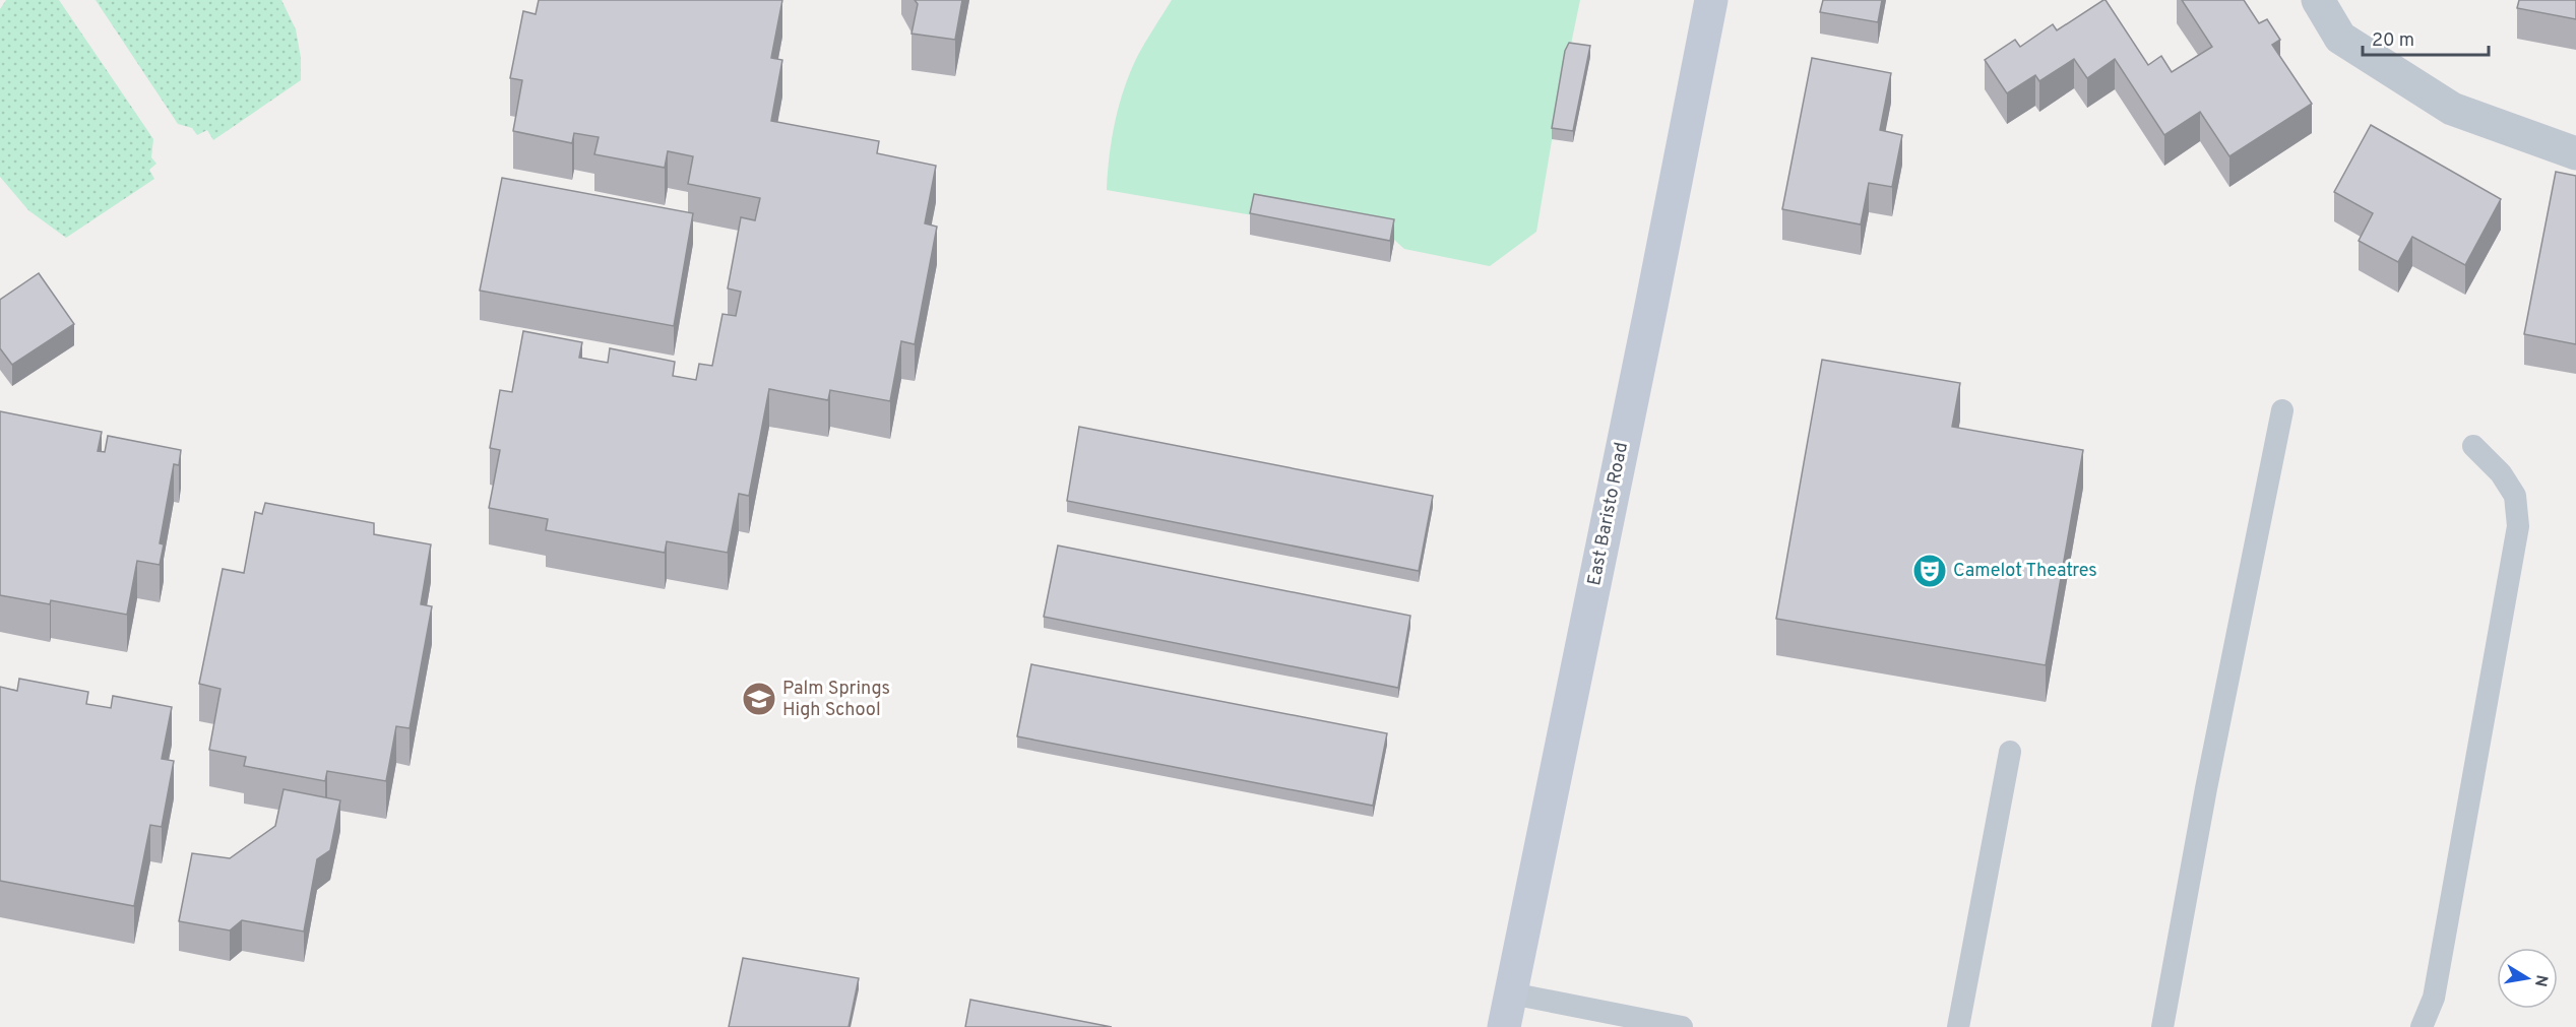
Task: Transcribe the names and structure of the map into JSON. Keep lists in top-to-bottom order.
{
  "streets": {
    "street": ["East Baristo Road"]
  },
  "places": {
    "theatre": ["Camelot Theatres"],
    "school or university": ["Palm Springs High School"]
  },
  "scale_bar": "20 m",
  "north": "right"
}
